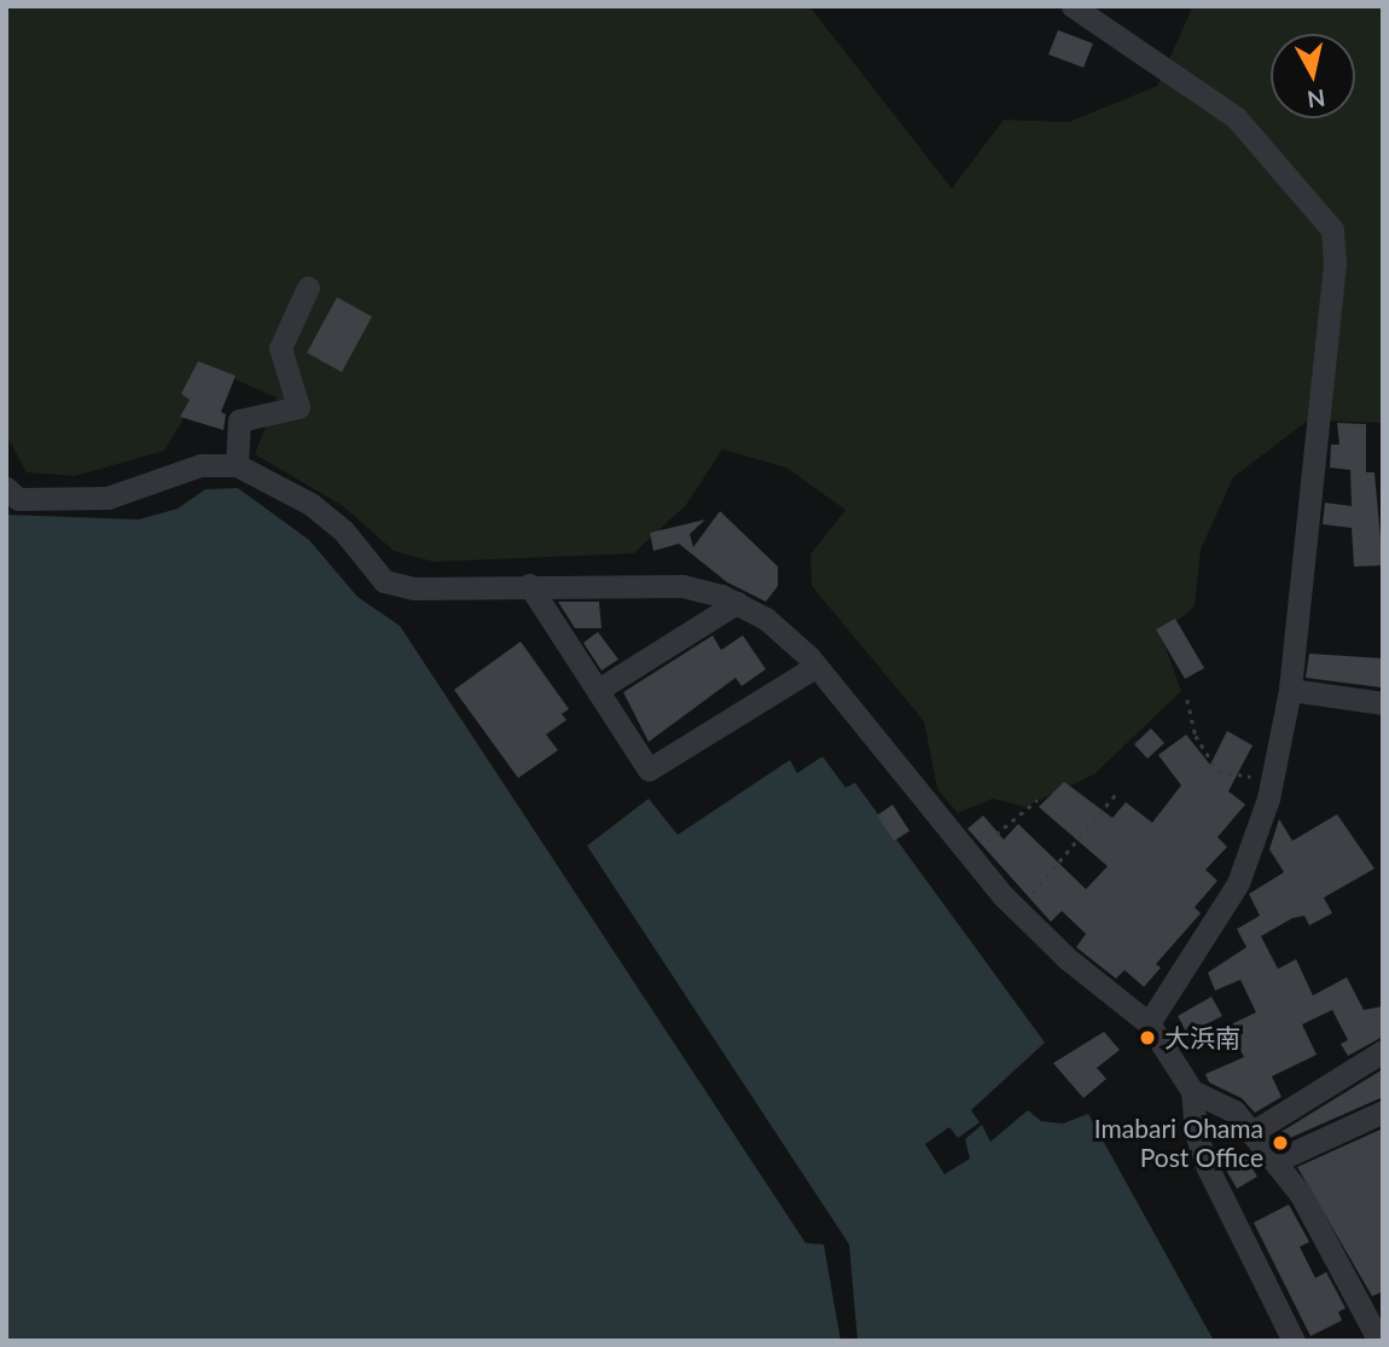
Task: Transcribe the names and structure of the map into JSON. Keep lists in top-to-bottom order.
{
  "places": ["大浜南", "Imabari Ohama Post Office"],
  "north": "bottom"
}
